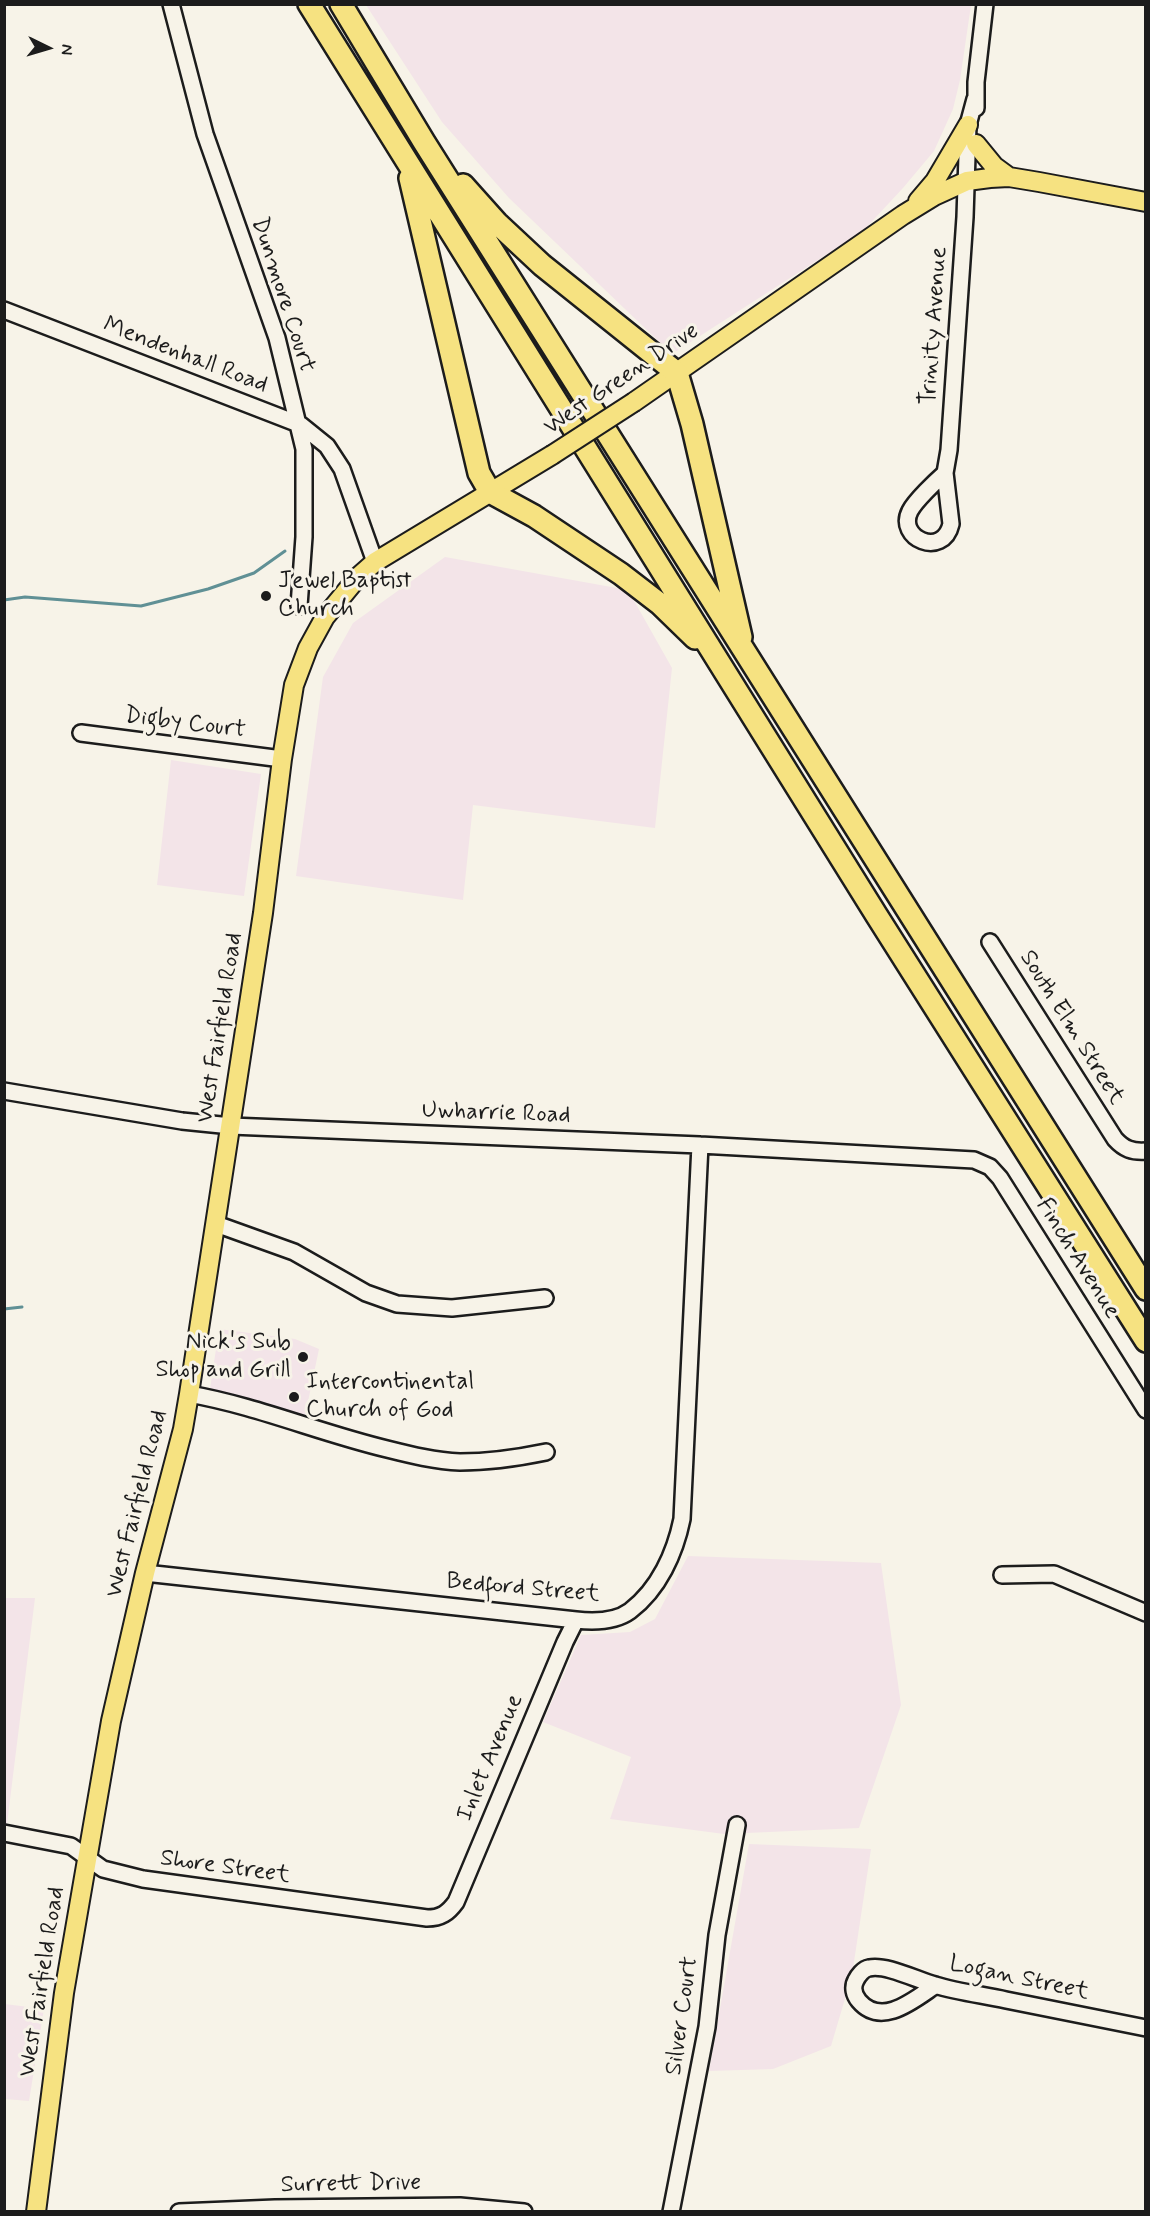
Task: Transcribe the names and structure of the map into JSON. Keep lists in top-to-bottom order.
{
  "streets": {
    "main road": ["West Green Drive", "West Fairfield Road"],
    "street": [
      "Dunmore Court",
      "Trinity Avenue",
      "Mendenhall Road",
      "Digby Court",
      "South Elm Street",
      "Uwharrie Road",
      "Finch Avenue",
      "Bedford Street",
      "Inlet Avenue",
      "Shore Street",
      "Logan Street",
      "Silver Court",
      "Surrett Drive"
    ]
  },
  "crossings": [
    ["Dunmore Court", "Mendenhall Road"],
    ["Trinity Avenue", "West Green Drive"],
    ["Mendenhall Road", "West Green Drive"],
    ["West Green Drive", "West Fairfield Road"],
    ["Digby Court", "West Fairfield Road"],
    ["West Fairfield Road", "Uwharrie Road"],
    ["West Fairfield Road", "Bedford Street"],
    ["West Fairfield Road", "Shore Street"],
    ["Uwharrie Road", "Finch Avenue"],
    ["Uwharrie Road", "Bedford Street"],
    ["Bedford Street", "Inlet Avenue"],
    ["Inlet Avenue", "Shore Street"]
  ],
  "places": ["Jewel Baptist Church", "Nick's Sub Shop and Grill", "Intercontinental Church of God"],
  "north": "right"
}
